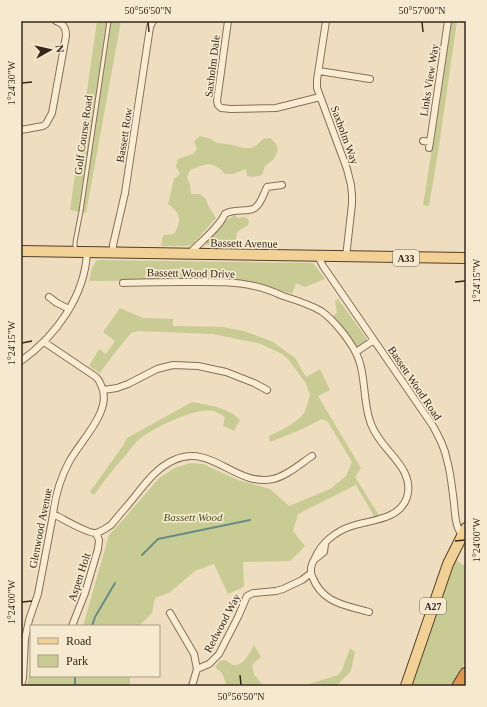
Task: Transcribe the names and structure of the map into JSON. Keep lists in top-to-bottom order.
{
  "streets": {
    "main road": ["Bassett Avenue", "A33", "A27"],
    "street": [
      "Saxholm Dale",
      "Links View Way",
      "Bassett Row",
      "Saxholm Way",
      "Bassett Wood Drive",
      "Bassett Wood Road",
      "Glenwood Avenue",
      "Aspen Holt",
      "Redwood Way"
    ],
    "lane": ["Golf Course Road"]
  },
  "crossings": [
    ["Saxholm Dale", "Saxholm Way"],
    ["Golf Course Road", "Bassett Avenue"],
    ["Bassett Row", "Bassett Avenue"],
    ["Saxholm Way", "Bassett Avenue"],
    ["Bassett Avenue", "Bassett Wood Road"],
    ["Bassett Wood Drive", "Redwood Way"],
    ["Bassett Wood Road", "A27"]
  ],
  "parks": ["Bassett Wood"],
  "legend": ["Road", "Park"],
  "north": "right",
  "coordinates": [
    "50°56'50\"N",
    "50°57'00\"N",
    "1°24'30\"W",
    "1°24'15\"W",
    "1°24'00\"W"
  ]
}
